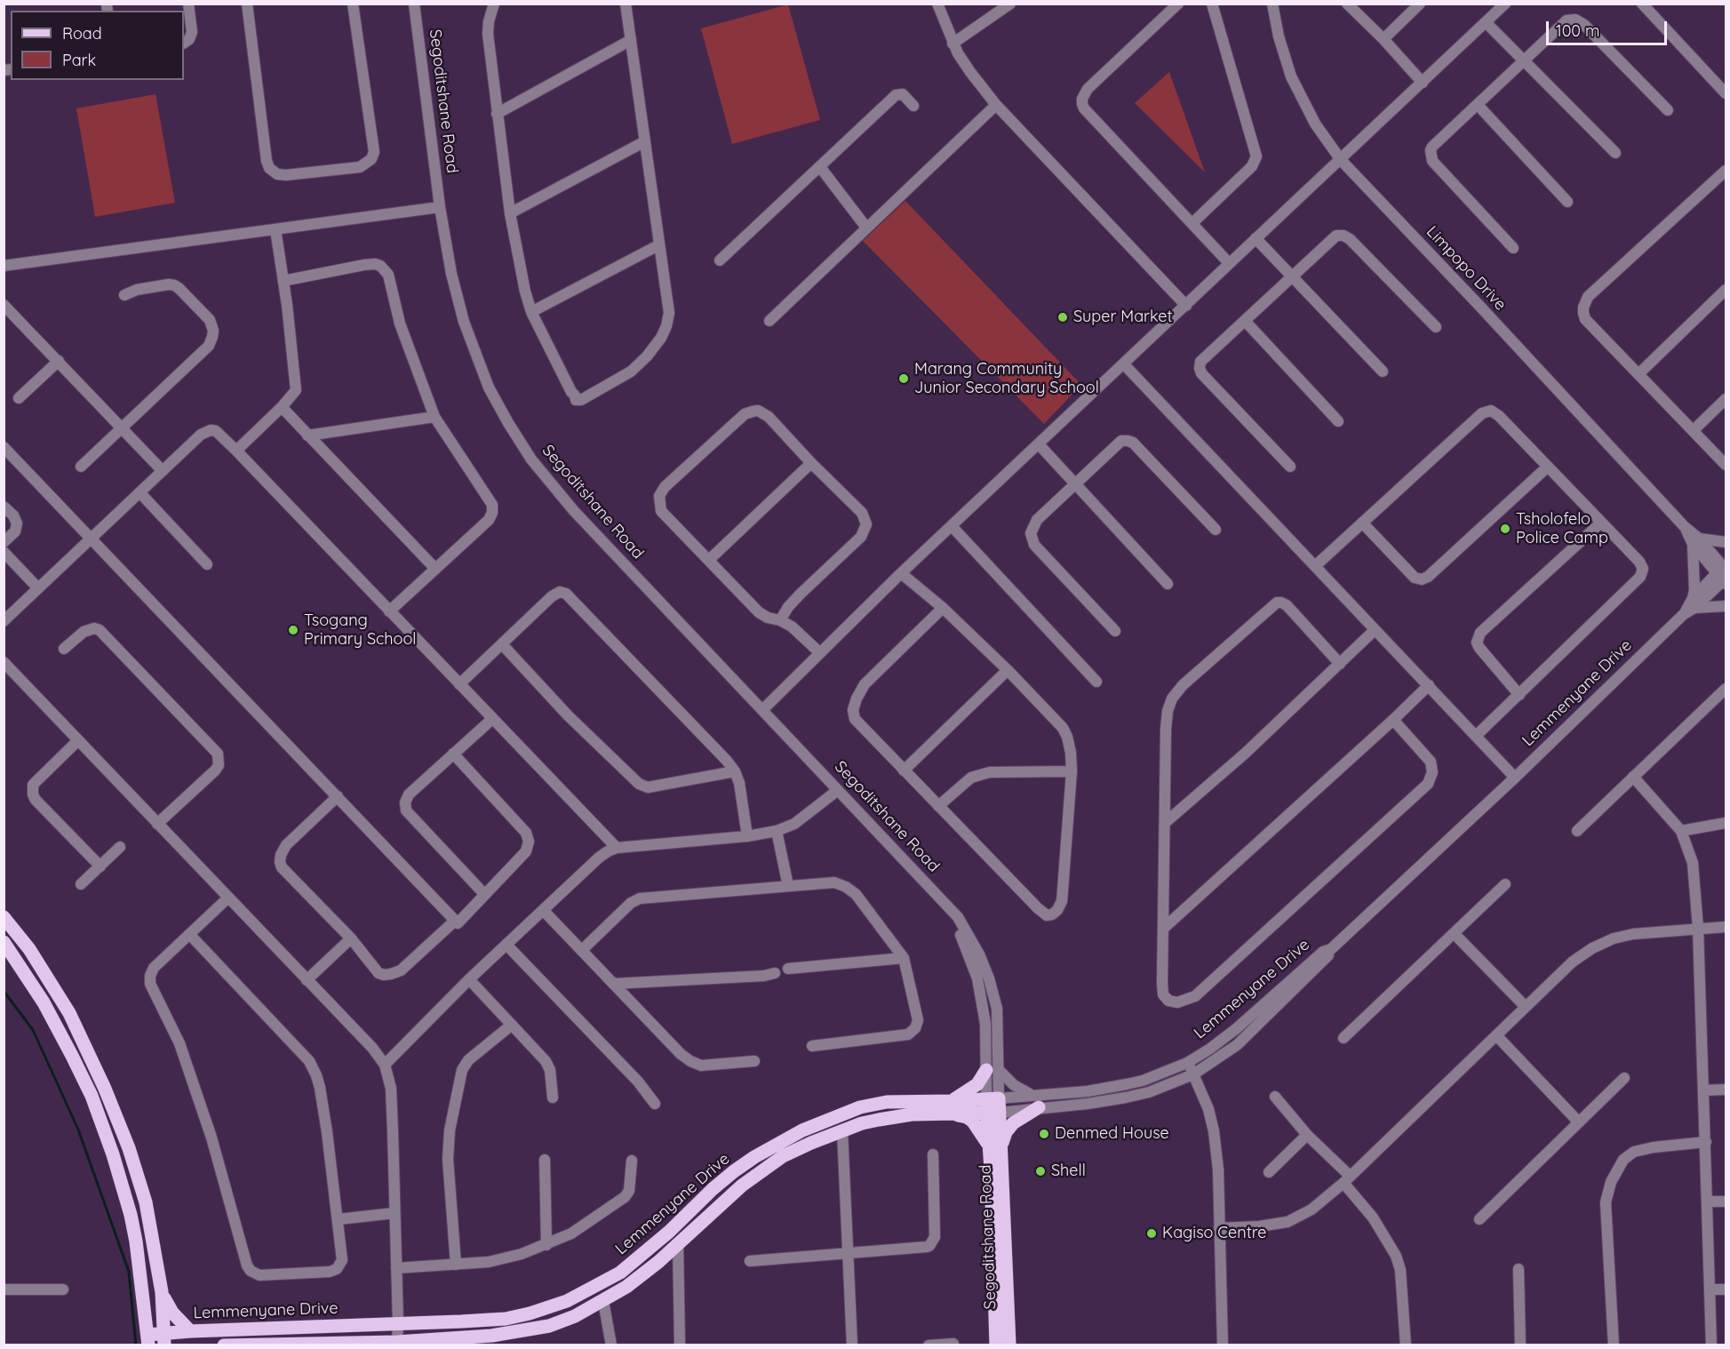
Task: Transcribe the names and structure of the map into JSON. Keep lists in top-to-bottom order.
{
  "streets": {
    "main road": ["Segoditshane Road", "Lemmenyane Drive"],
    "street": ["Limpopo Drive"]
  },
  "crossings": [
    ["Segoditshane Road", "Lemmenyane Drive"]
  ],
  "places": [
    "Super Market",
    "Marang Community Junior Secondary School",
    "Tsholofelo Police Camp",
    "Tsogang Primary School",
    "Denmed House",
    "Shell",
    "Kagiso Centre"
  ],
  "legend": ["Road", "Park"],
  "scale_bar": "100 m"
}
